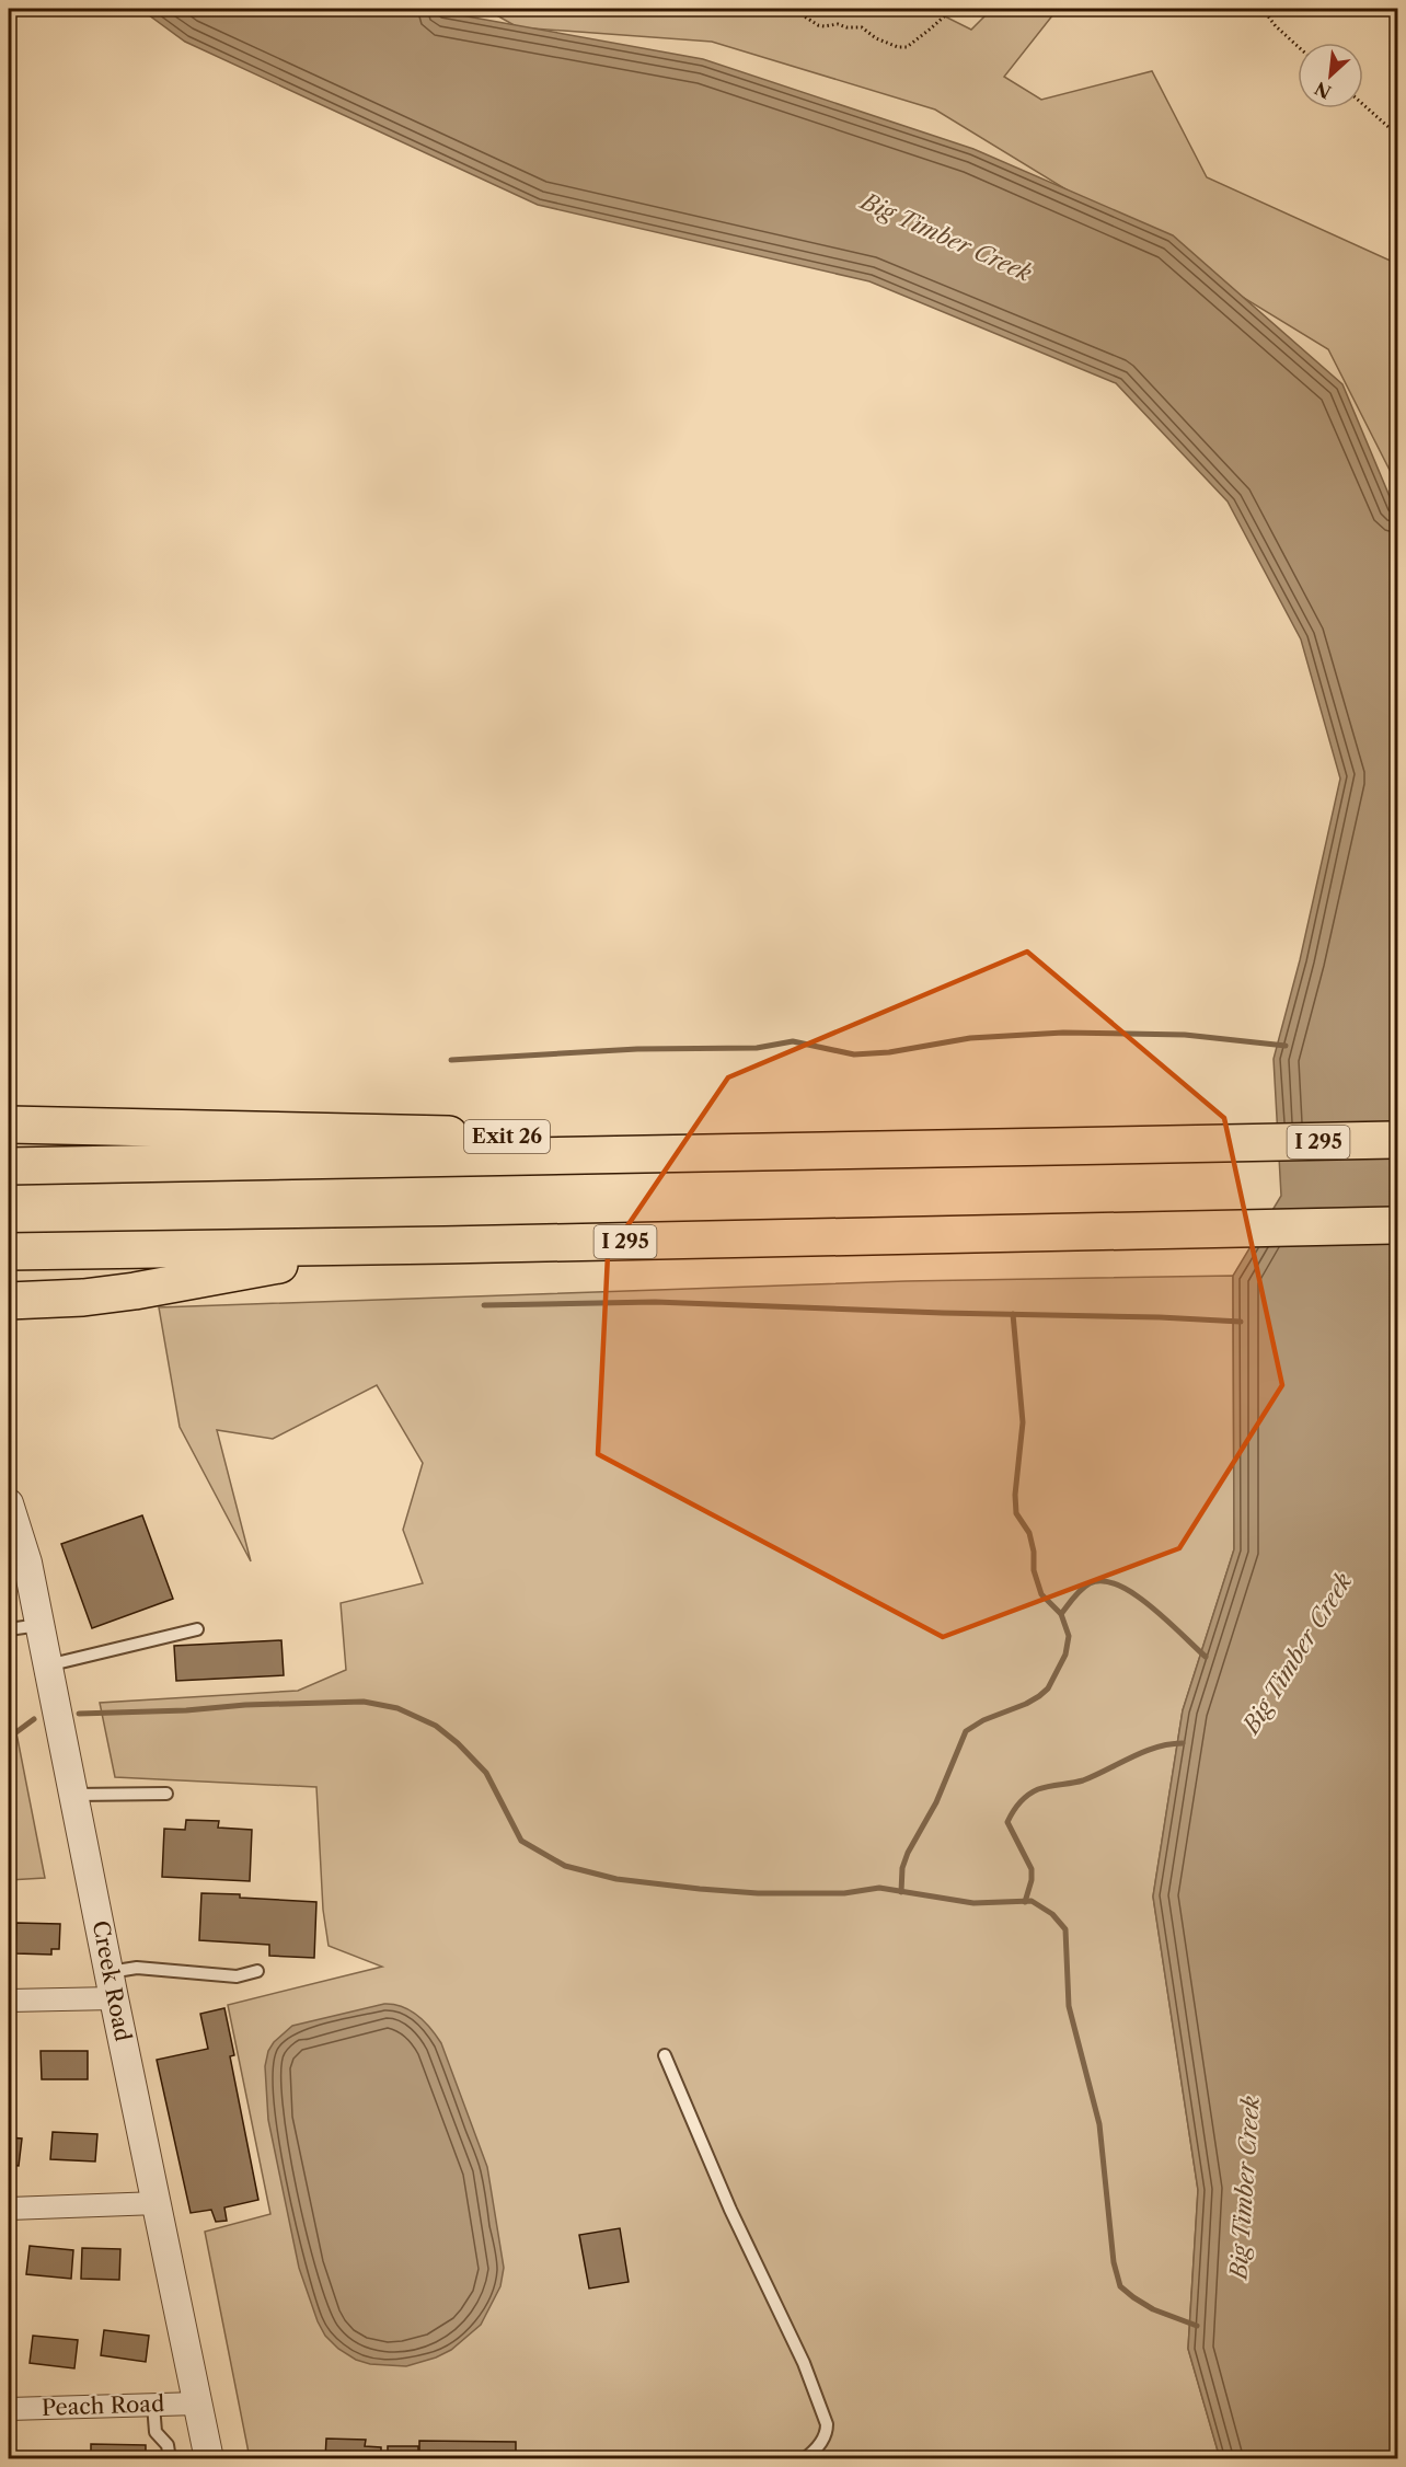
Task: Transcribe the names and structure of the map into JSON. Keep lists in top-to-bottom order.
{
  "streets": {
    "highway": ["Exit 26", "I 295"],
    "street": ["Creek Road", "Peach Road"]
  },
  "crossings": [
    ["Exit 26", "I 295"],
    ["Creek Road", "Peach Road"]
  ],
  "water": ["Big Timber Creek"],
  "north": "bottom left"
}
